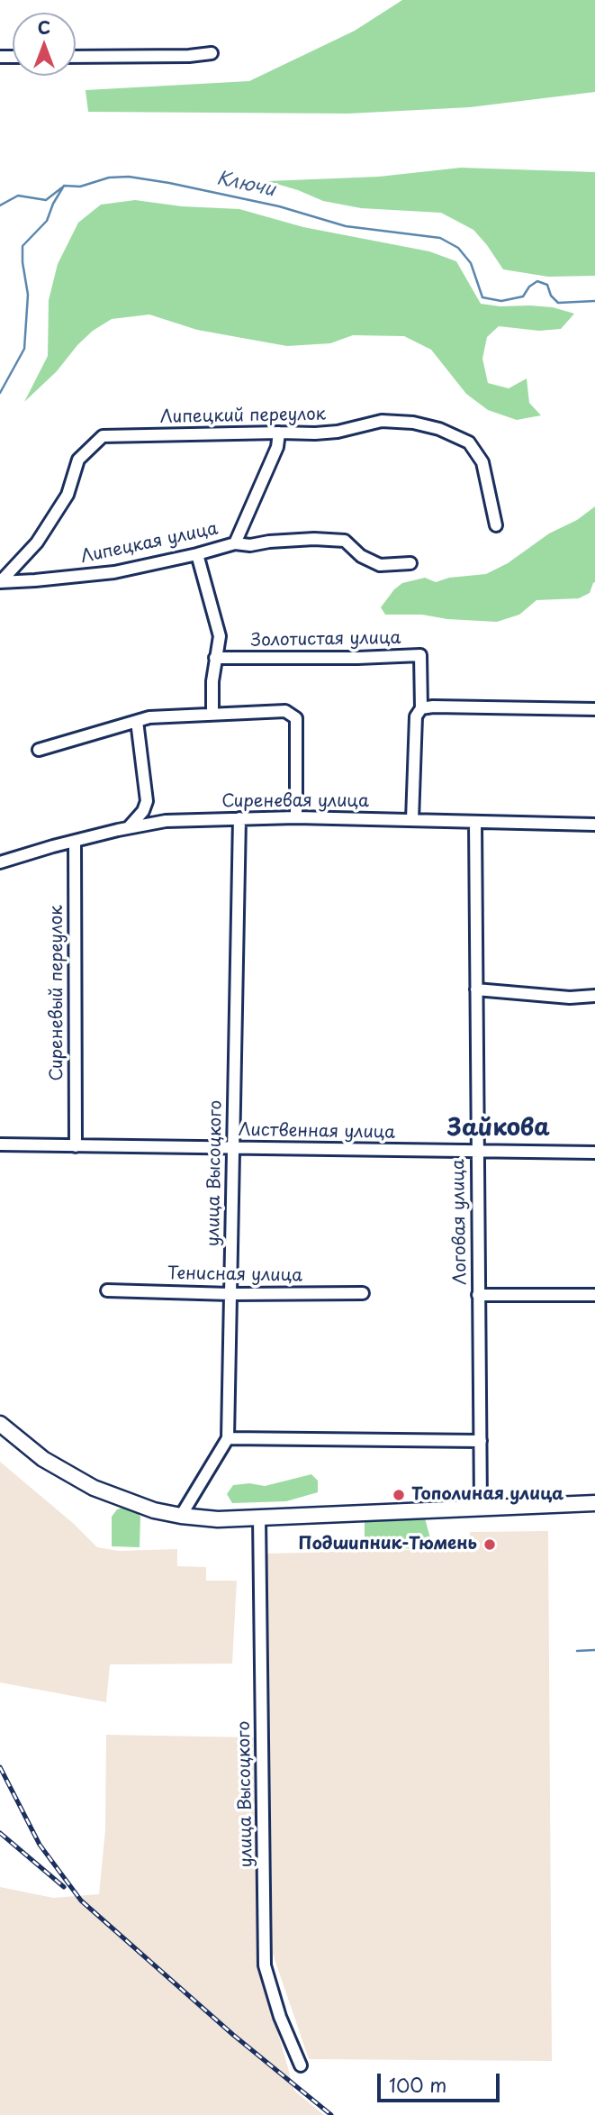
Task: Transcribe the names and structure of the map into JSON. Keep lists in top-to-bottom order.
{
  "streets": {
    "street": [
      "Липецкий переулок",
      "Липецкая улица",
      "Золотистая улица",
      "Сиреневая улица",
      "Сиреневый переулок",
      "Лиственная улица",
      "улица Высоцкого",
      "Логовая улица",
      "Тенисная улица"
    ]
  },
  "crossings": [
    ["Липецкий переулок", "Липецкая улица"],
    ["Сиреневая улица", "Сиреневый переулок"],
    ["Сиреневая улица", "улица Высоцкого"],
    ["Сиреневая улица", "Логовая улица"],
    ["Сиреневый переулок", "Лиственная улица"],
    ["Лиственная улица", "улица Высоцкого"],
    ["Лиственная улица", "Логовая улица"],
    ["улица Высоцкого", "Тенисная улица"]
  ],
  "districts": ["Зайкова"],
  "water": ["Ключи"],
  "places": ["Тополиная улица", "Подшипник-Тюмень"],
  "scale_bar": "100 m",
  "north": "top"
}
